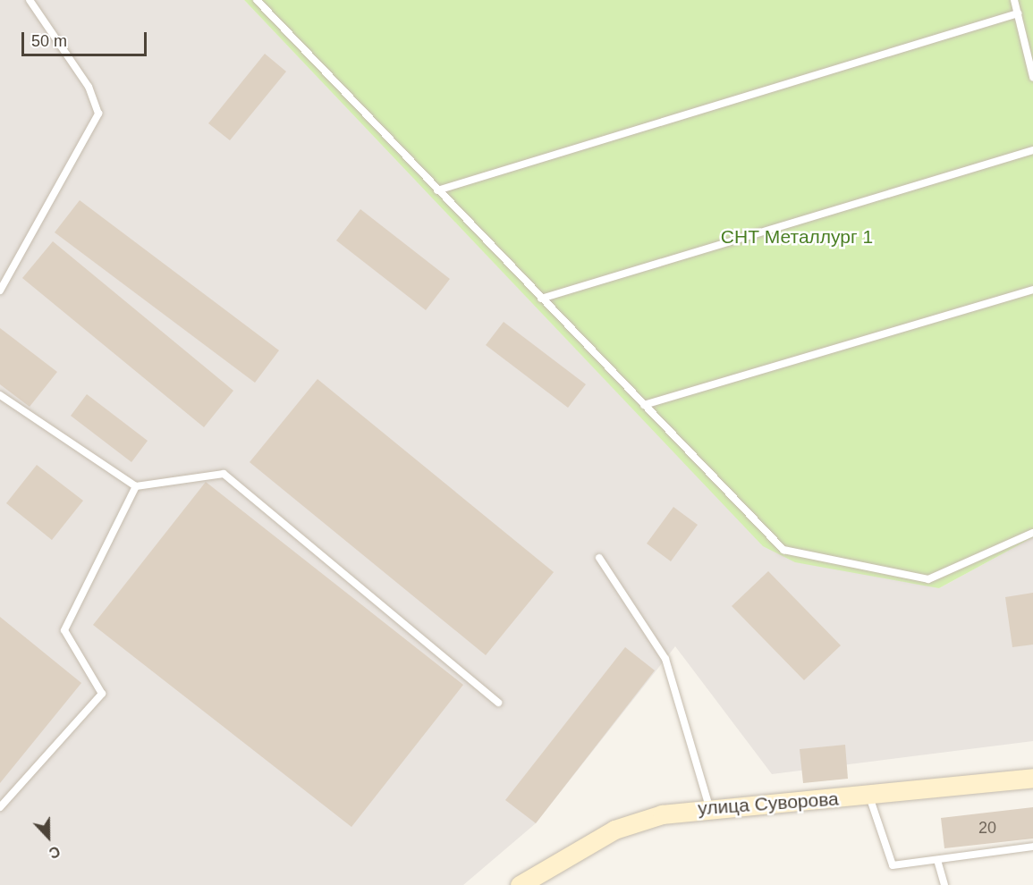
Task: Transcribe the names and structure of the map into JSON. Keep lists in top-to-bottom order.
{
  "streets": {
    "street": ["улица Суворова"]
  },
  "parks": ["СНТ Металлург 1"],
  "house_numbers": ["20"],
  "scale_bar": "50 m",
  "north": "bottom"
}
